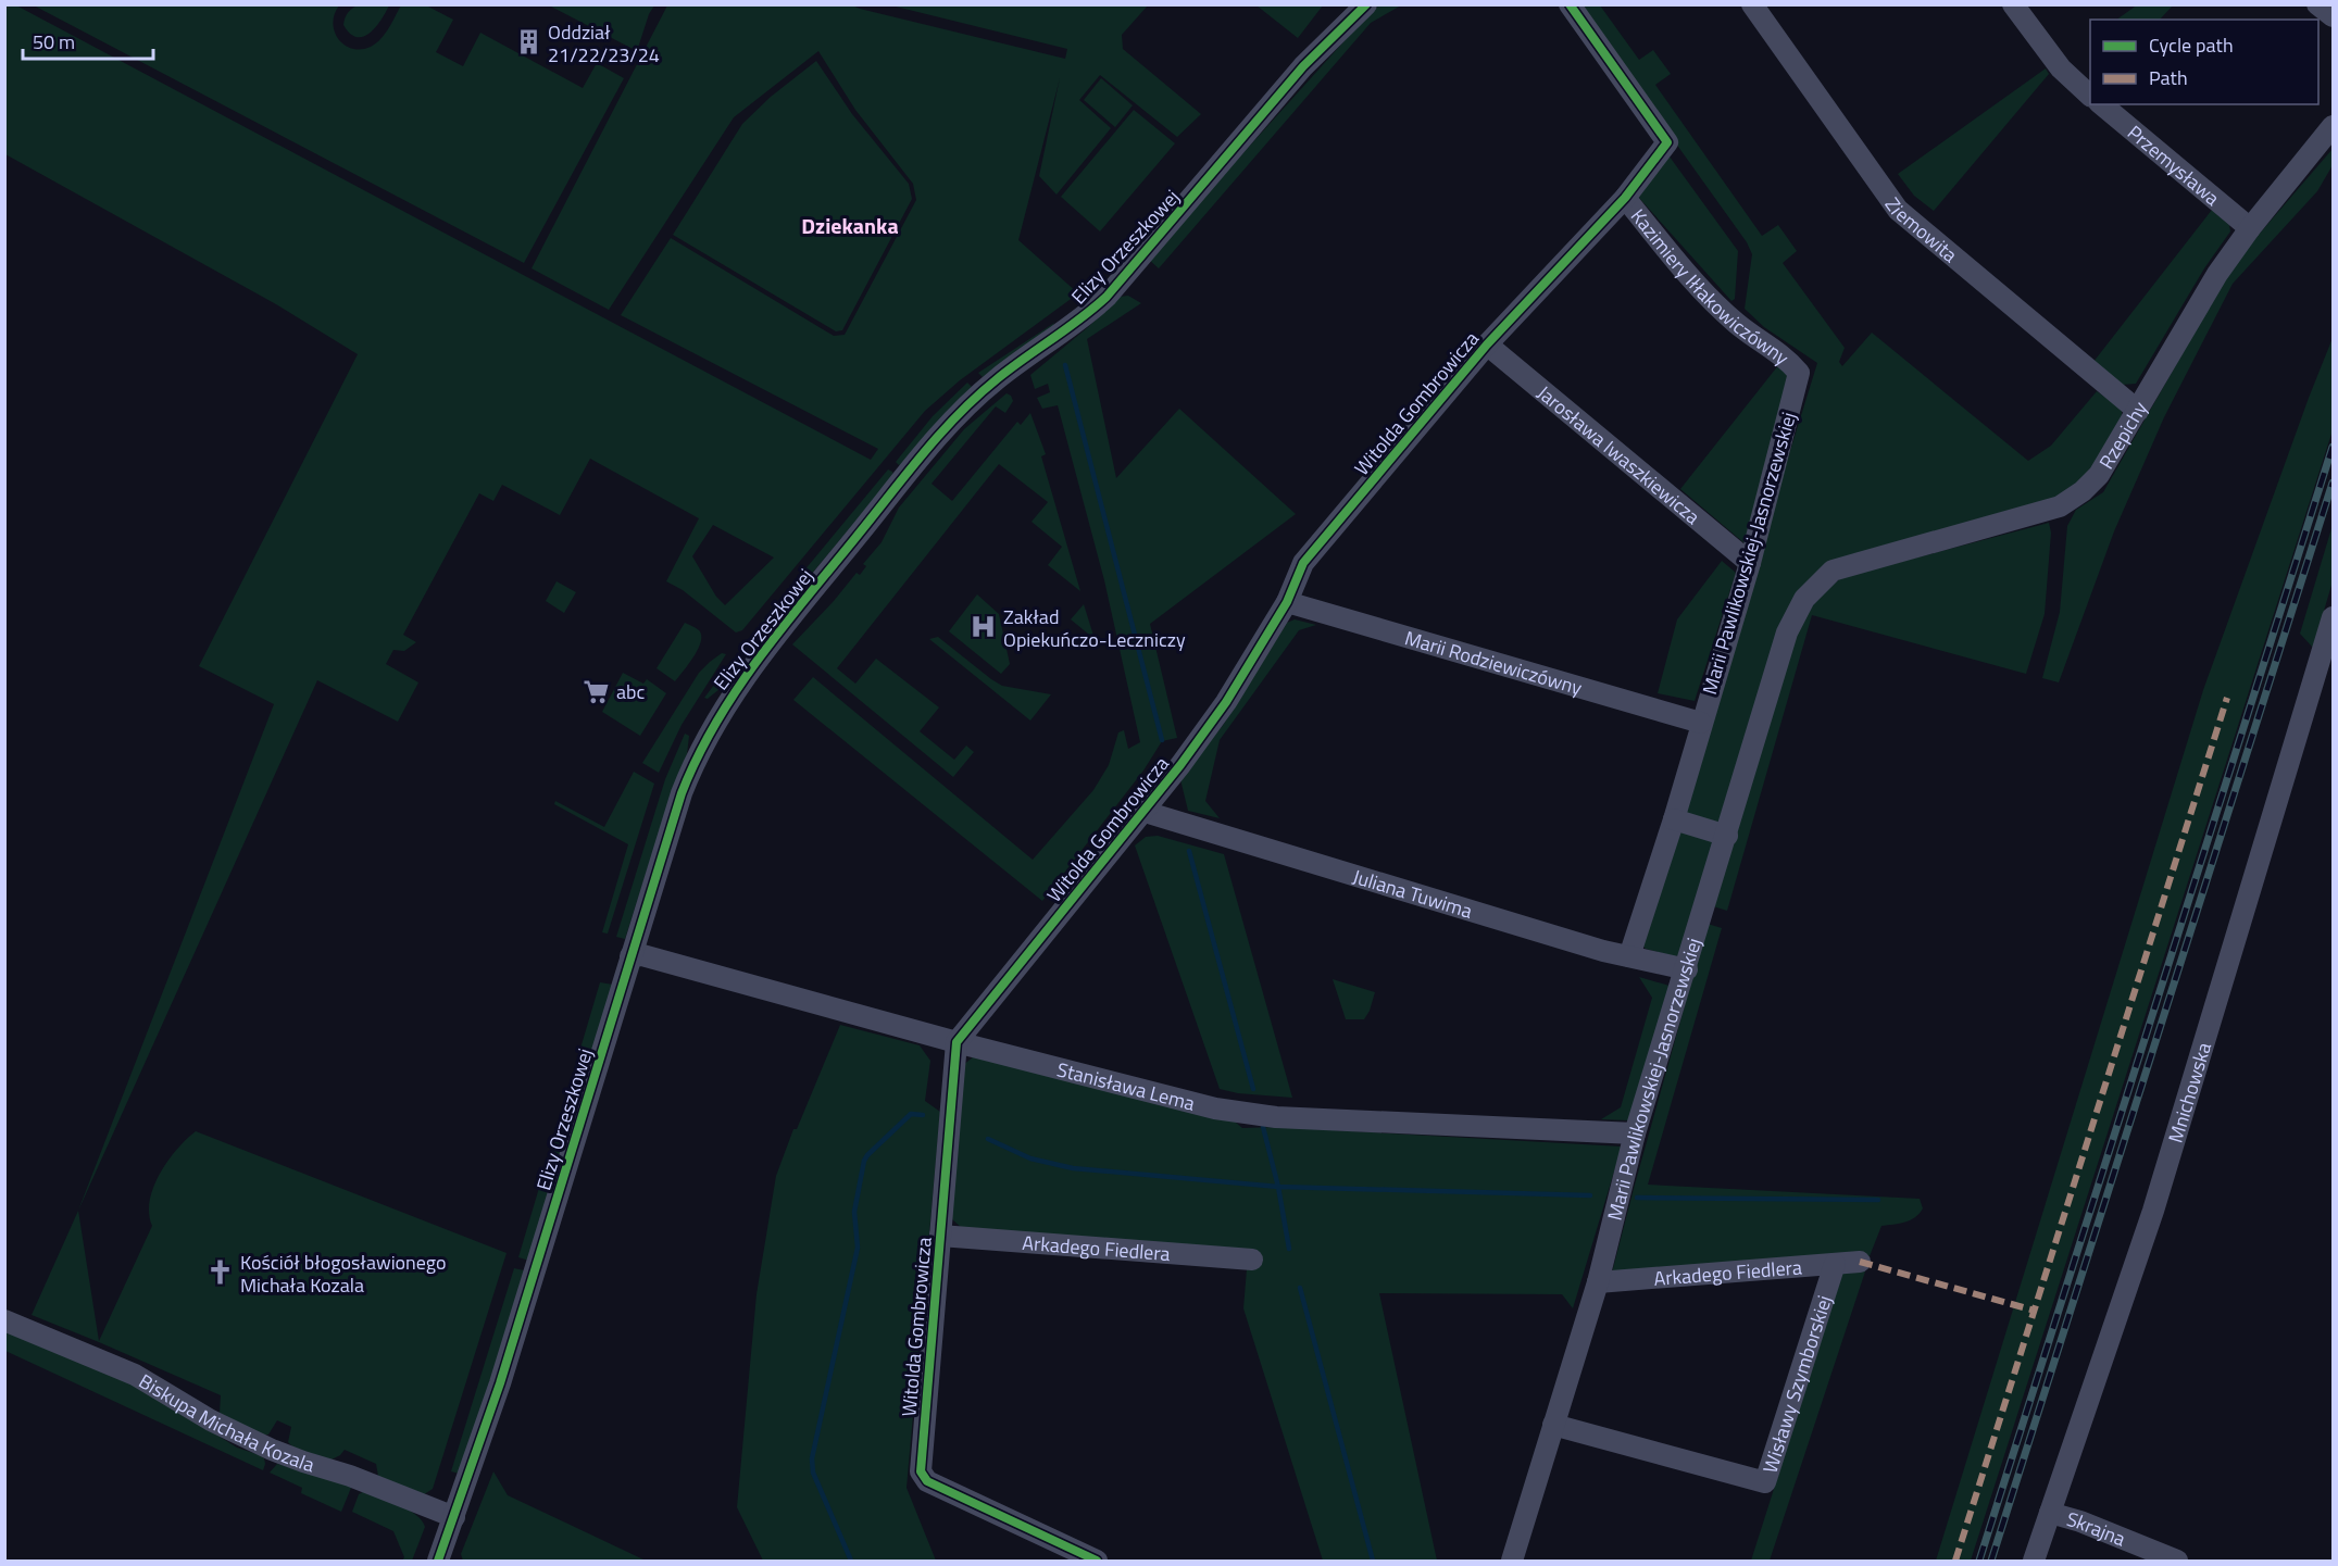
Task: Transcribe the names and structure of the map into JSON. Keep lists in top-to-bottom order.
{
  "streets": {
    "street": [
      "Przemysława",
      "Ziemowita",
      "Elizy Orzeszkowej",
      "Kazimiery Iłłakowiczówny",
      "Witolda Gombrowicza",
      "Rzepichy",
      "Jarosława Iwaszkiewicza",
      "Marii Pawlikowskiej-Jasnorzewskiej",
      "Marii Rodziewiczówny",
      "Juliana Tuwima",
      "Stanisława Lema",
      "Mnichowska",
      "Arkadego Fiedlera",
      "Wisławy Szymborskiej",
      "Biskupa Michała Kozala",
      "Skrajna"
    ]
  },
  "crossings": [
    ["Przemysława", "Rzepichy"],
    ["Ziemowita", "Rzepichy"],
    ["Elizy Orzeszkowej", "Stanisława Lema"],
    ["Elizy Orzeszkowej", "Biskupa Michała Kozala"],
    ["Kazimiery Iłłakowiczówny", "Witolda Gombrowicza"],
    ["Kazimiery Iłłakowiczówny", "Marii Pawlikowskiej-Jasnorzewskiej"],
    ["Witolda Gombrowicza", "Jarosława Iwaszkiewicza"],
    ["Witolda Gombrowicza", "Marii Rodziewiczówny"],
    ["Witolda Gombrowicza", "Juliana Tuwima"],
    ["Witolda Gombrowicza", "Stanisława Lema"],
    ["Witolda Gombrowicza", "Arkadego Fiedlera"],
    ["Rzepichy", "Marii Pawlikowskiej-Jasnorzewskiej"],
    ["Jarosława Iwaszkiewicza", "Marii Pawlikowskiej-Jasnorzewskiej"],
    ["Marii Pawlikowskiej-Jasnorzewskiej", "Marii Rodziewiczówny"],
    ["Marii Pawlikowskiej-Jasnorzewskiej", "Juliana Tuwima"],
    ["Marii Pawlikowskiej-Jasnorzewskiej", "Stanisława Lema"],
    ["Marii Pawlikowskiej-Jasnorzewskiej", "Arkadego Fiedlera"],
    ["Marii Pawlikowskiej-Jasnorzewskiej", "Wisławy Szymborskiej"],
    ["Mnichowska", "Skrajna"],
    ["Arkadego Fiedlera", "Wisławy Szymborskiej"]
  ],
  "districts": ["Dziekanka"],
  "places": {
    "building": ["Oddział 21/22/23/24"],
    "hospital": ["Zakład Opiekuńczo-Leczniczy"],
    "supermarket": ["abc"],
    "church": ["Kościół błogosławionego Michała Kozala"]
  },
  "legend": ["Cycle path", "Path"],
  "scale_bar": "50 m"
}
